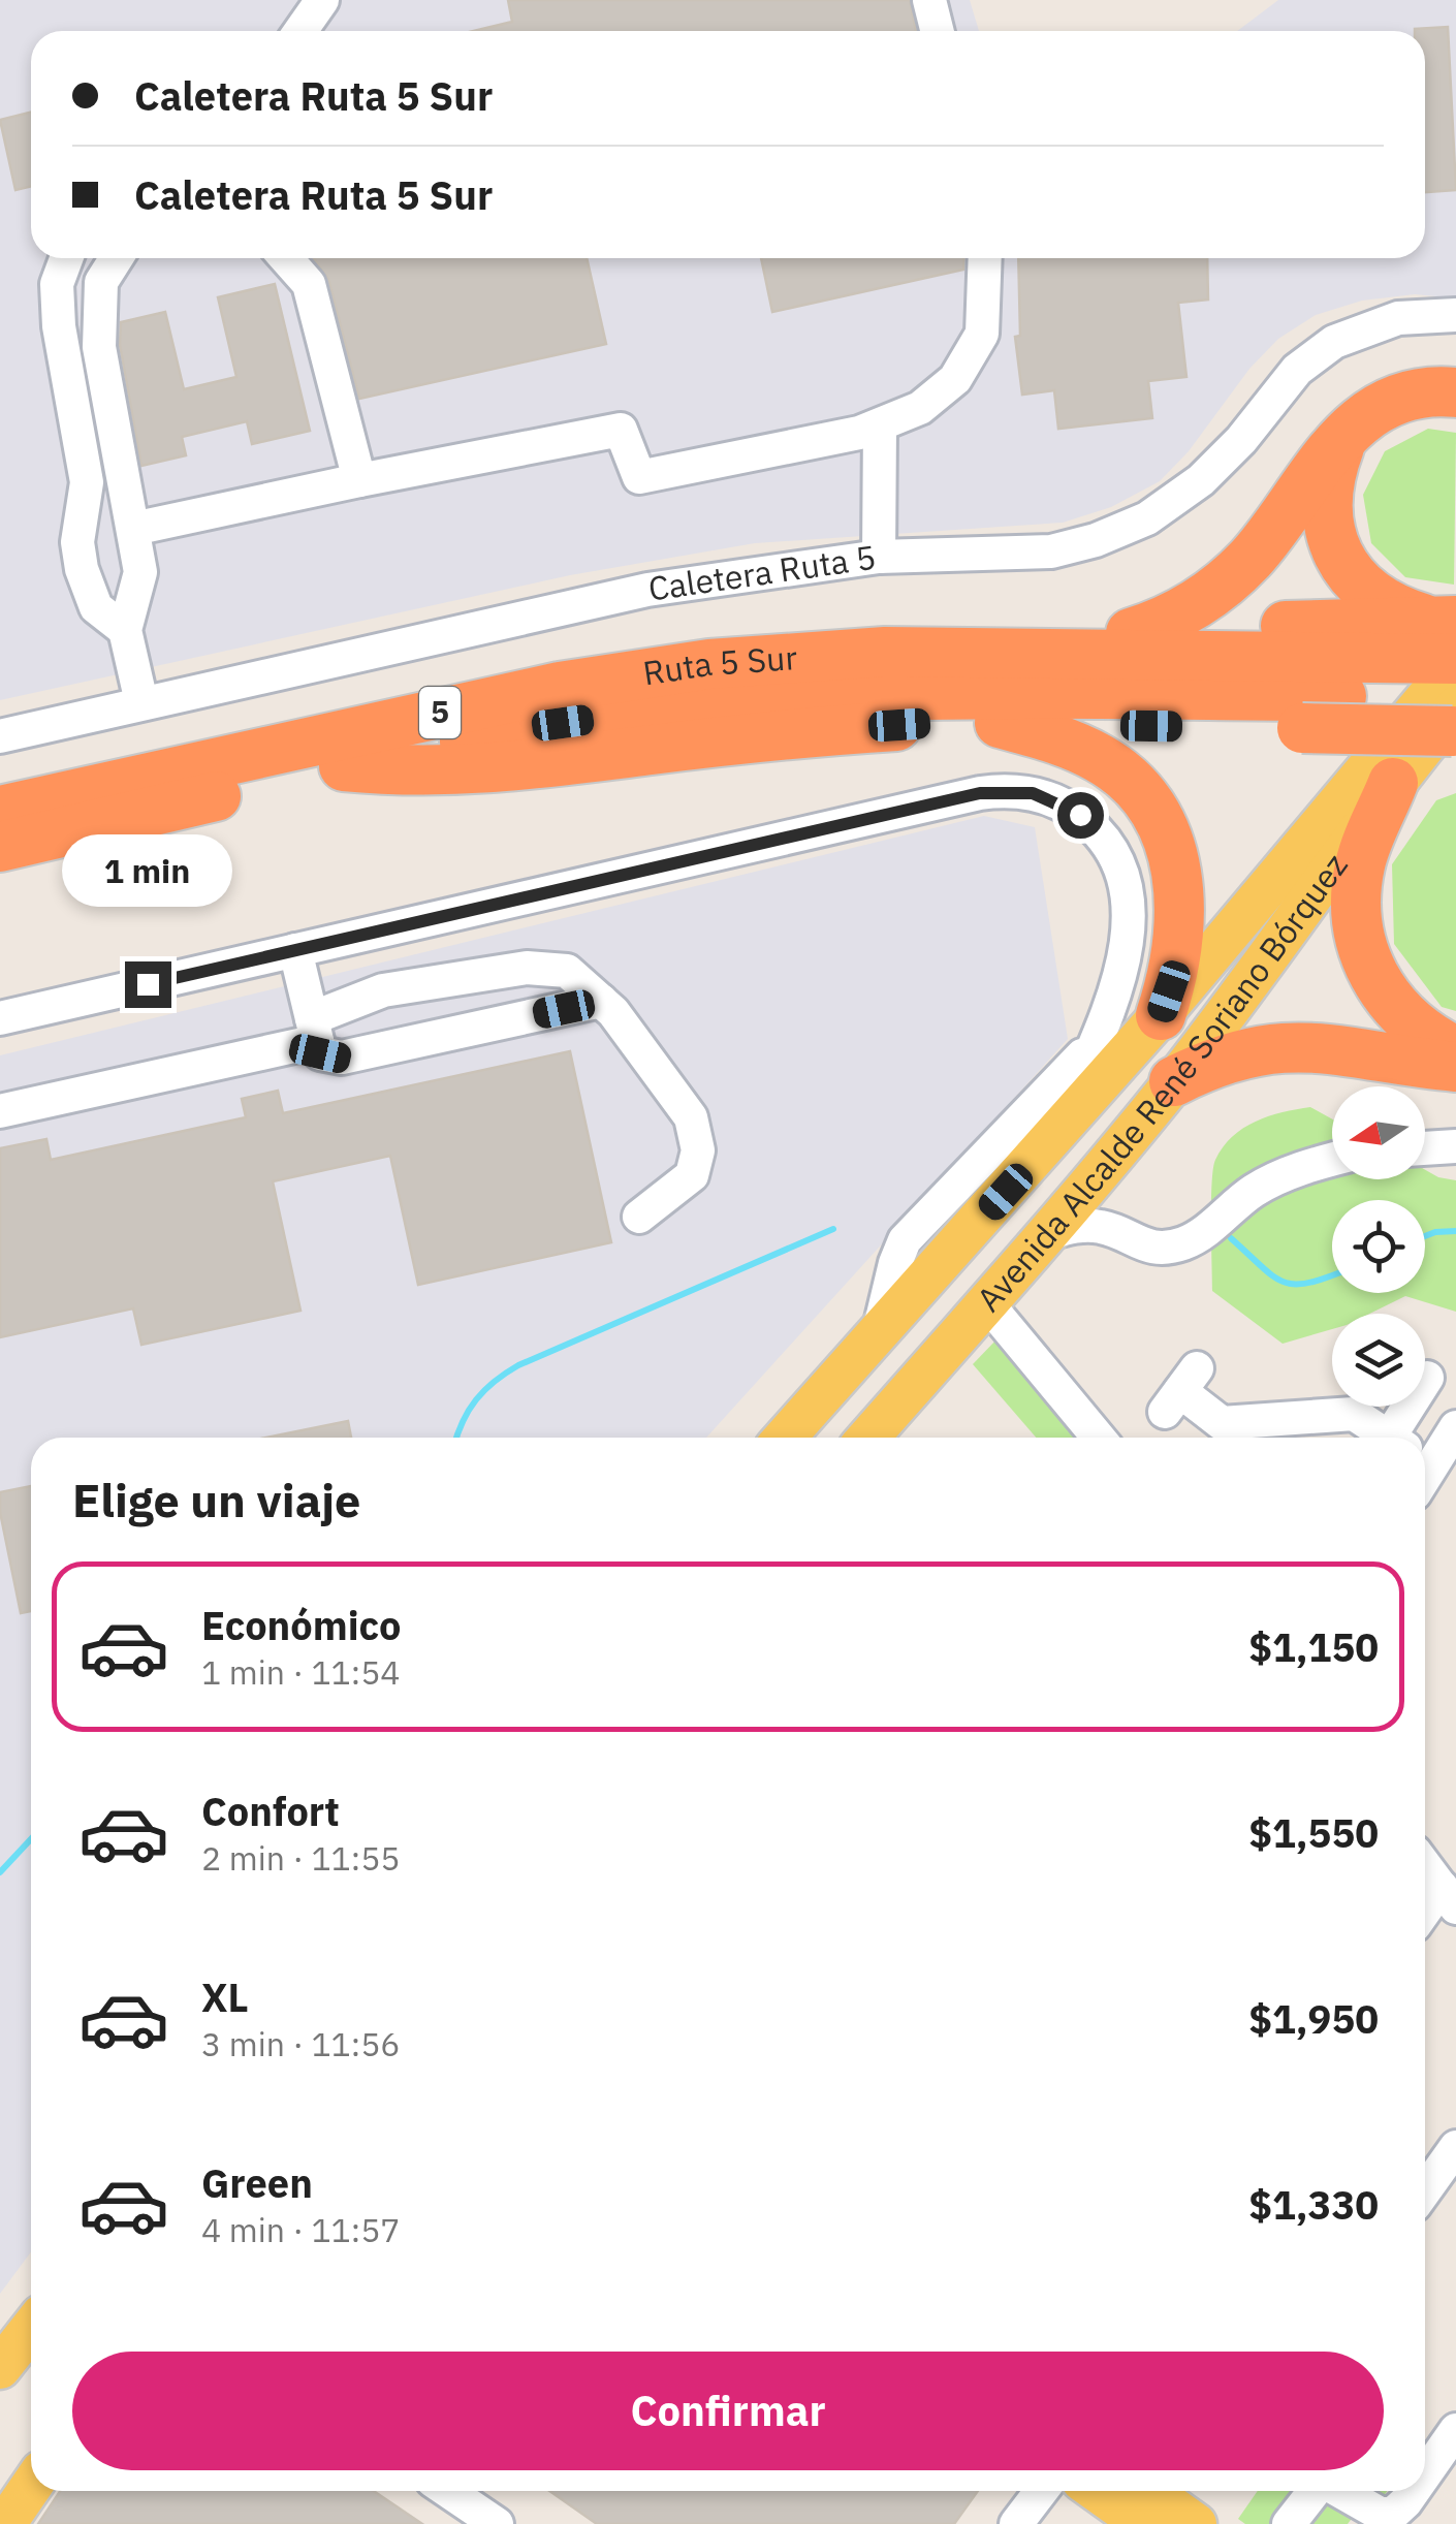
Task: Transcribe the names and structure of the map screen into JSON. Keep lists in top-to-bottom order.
{
  "streets": {
    "highway": ["Ruta 5 Sur", "5"],
    "main road": ["Avenida Alcalde René Soriano Bórquez"],
    "street": ["Caletera Ruta 5"]
  },
  "crossings": [
    ["Ruta 5 Sur", "Avenida Alcalde René Soriano Bórquez"]
  ],
  "north": "left",
  "page": {
    "banner": ["Caletera Ruta 5 Sur", "Caletera Ruta 5 Sur"],
    "bubble": "1 min",
    "heading": "Elige un viaje",
    "list": [
      {
        "name": "Económico",
        "note": "1 min · 11:54",
        "value": "$1,150"
      },
      {
        "name": "Confort",
        "note": "2 min · 11:55",
        "value": "$1,550"
      },
      {
        "name": "XL",
        "note": "3 min · 11:56",
        "value": "$1,950"
      },
      {
        "name": "Green",
        "note": "4 min · 11:57",
        "value": "$1,330"
      }
    ],
    "buttons": "Confirmar"
  }
}
